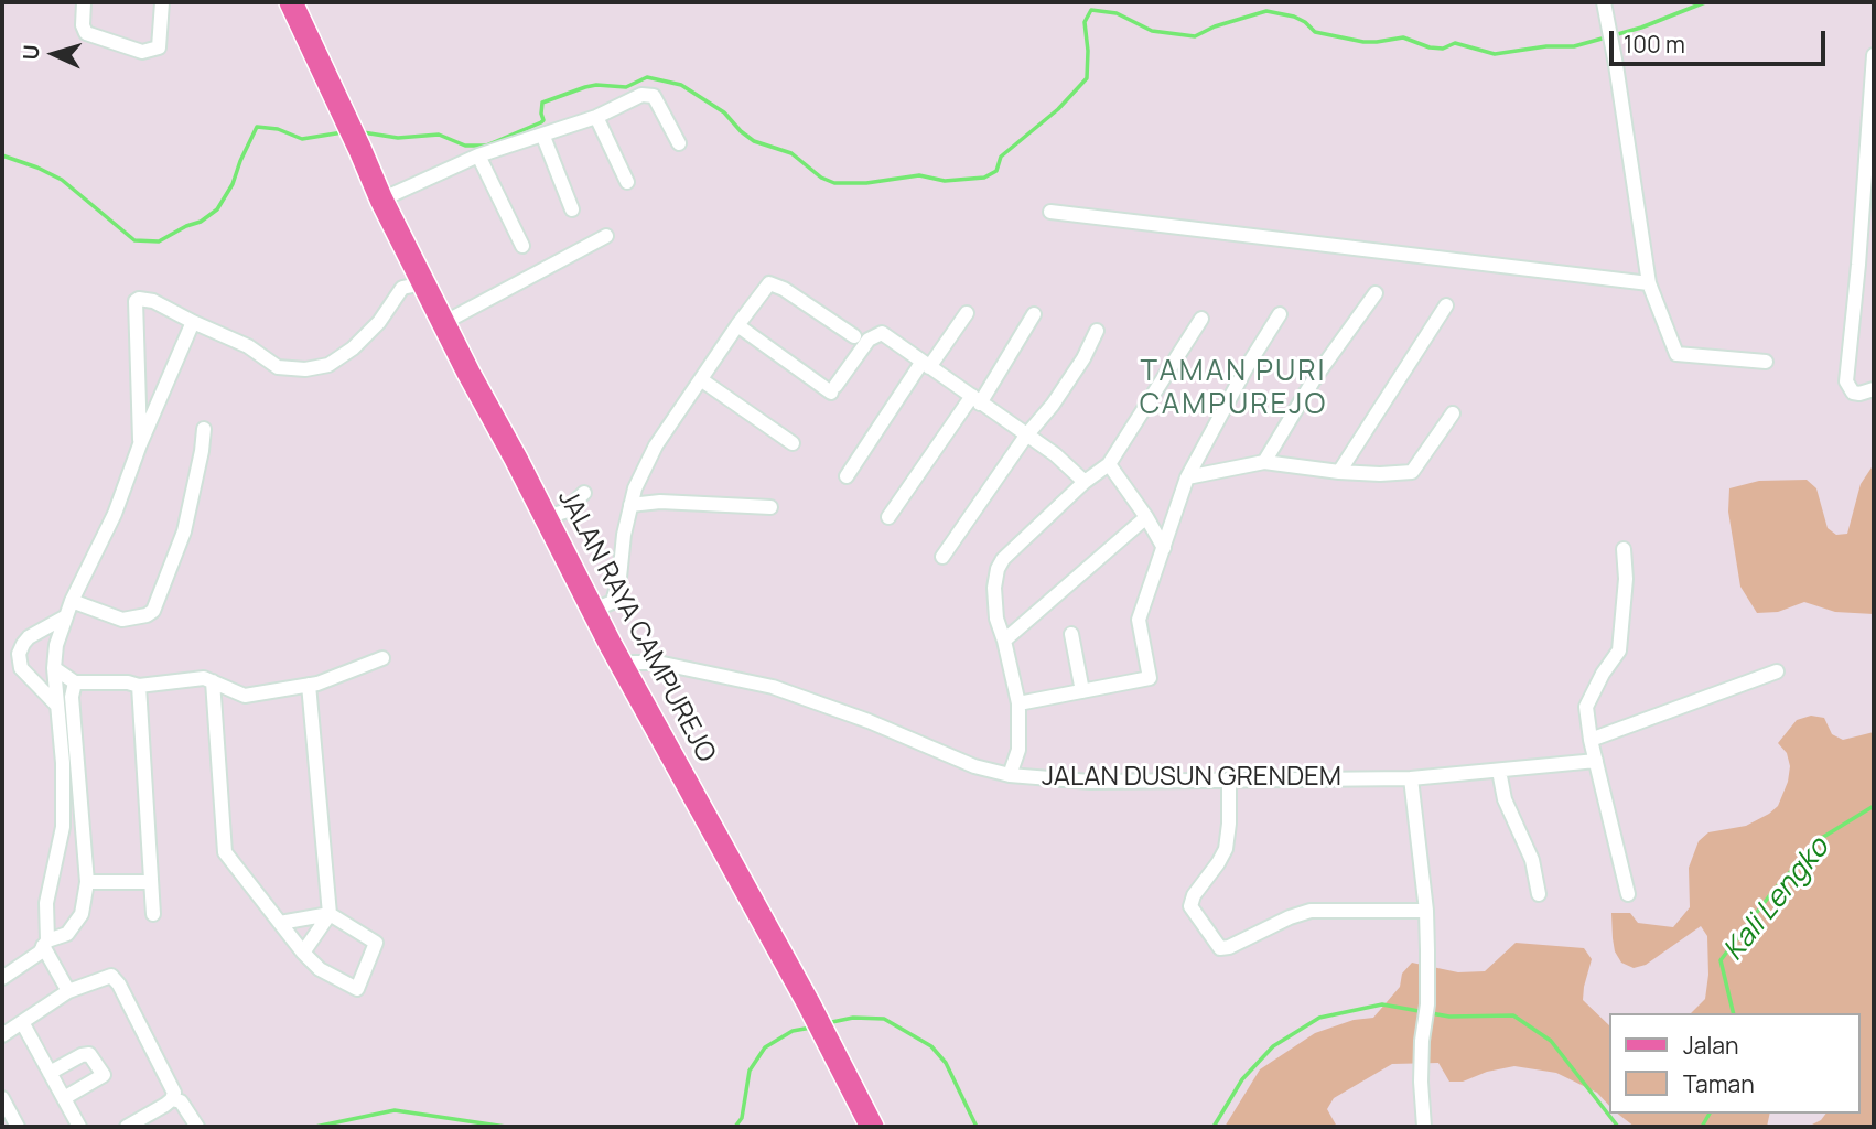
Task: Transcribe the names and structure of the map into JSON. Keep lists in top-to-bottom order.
{
  "streets": {
    "main road": ["JALAN RAYA CAMPUREJO"],
    "street": ["JALAN DUSUN GRENDEM"]
  },
  "crossings": [
    ["JALAN RAYA CAMPUREJO", "JALAN DUSUN GRENDEM"]
  ],
  "districts": ["TAMAN PURI CAMPUREJO"],
  "water": ["Kali Lengko"],
  "legend": ["Jalan", "Taman"],
  "scale_bar": "100 m",
  "north": "left"
}
